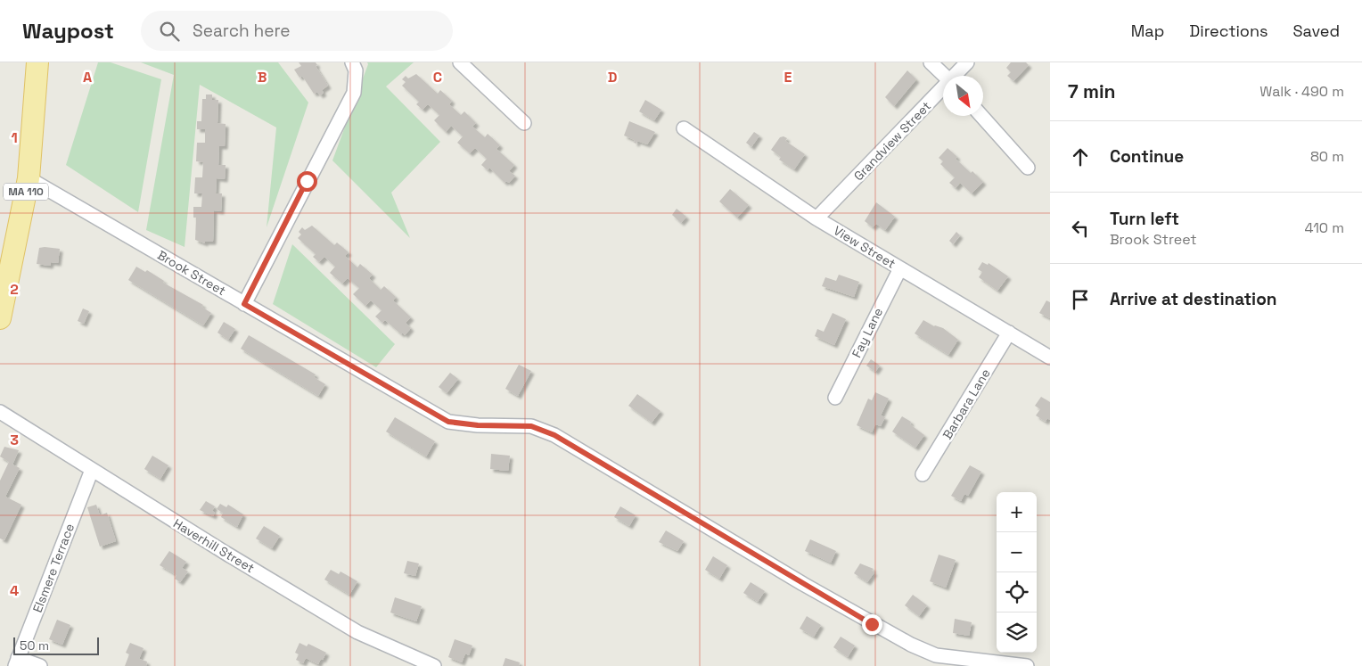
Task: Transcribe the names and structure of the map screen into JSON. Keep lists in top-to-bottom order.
{
  "streets": {
    "main road": ["MA 110"],
    "street": [
      "Grandview Street",
      "View Street",
      "Brook Street",
      "Fay Lane",
      "Barbara Lane",
      "Haverhill Street",
      "Elsmere Terrace"
    ]
  },
  "crossings": [
    ["Grandview Street", "View Street"],
    ["MA 110", "Brook Street"],
    ["View Street", "Fay Lane"],
    ["View Street", "Barbara Lane"],
    ["Haverhill Street", "Elsmere Terrace"]
  ],
  "scale_bar": "50 m",
  "north": "bottom right",
  "page": {
    "header": "Waypost",
    "search": "Search here",
    "nav": ["Map", "Directions", "Saved"],
    "heading": ["7 min", "Walk · 490 m"],
    "list": [
      ["Continue", "80 m"],
      ["Turn left", "Brook Street", "410 m"],
      "Arrive at destination"
    ],
    "map_buttons": ["+", "−"],
    "scale": "50 m"
  },
  "grid": {
    "columns": [
      "A",
      "B",
      "C",
      "D",
      "E"
    ],
    "rows": [
      "1",
      "2",
      "3",
      "4"
    ]
  }
}
